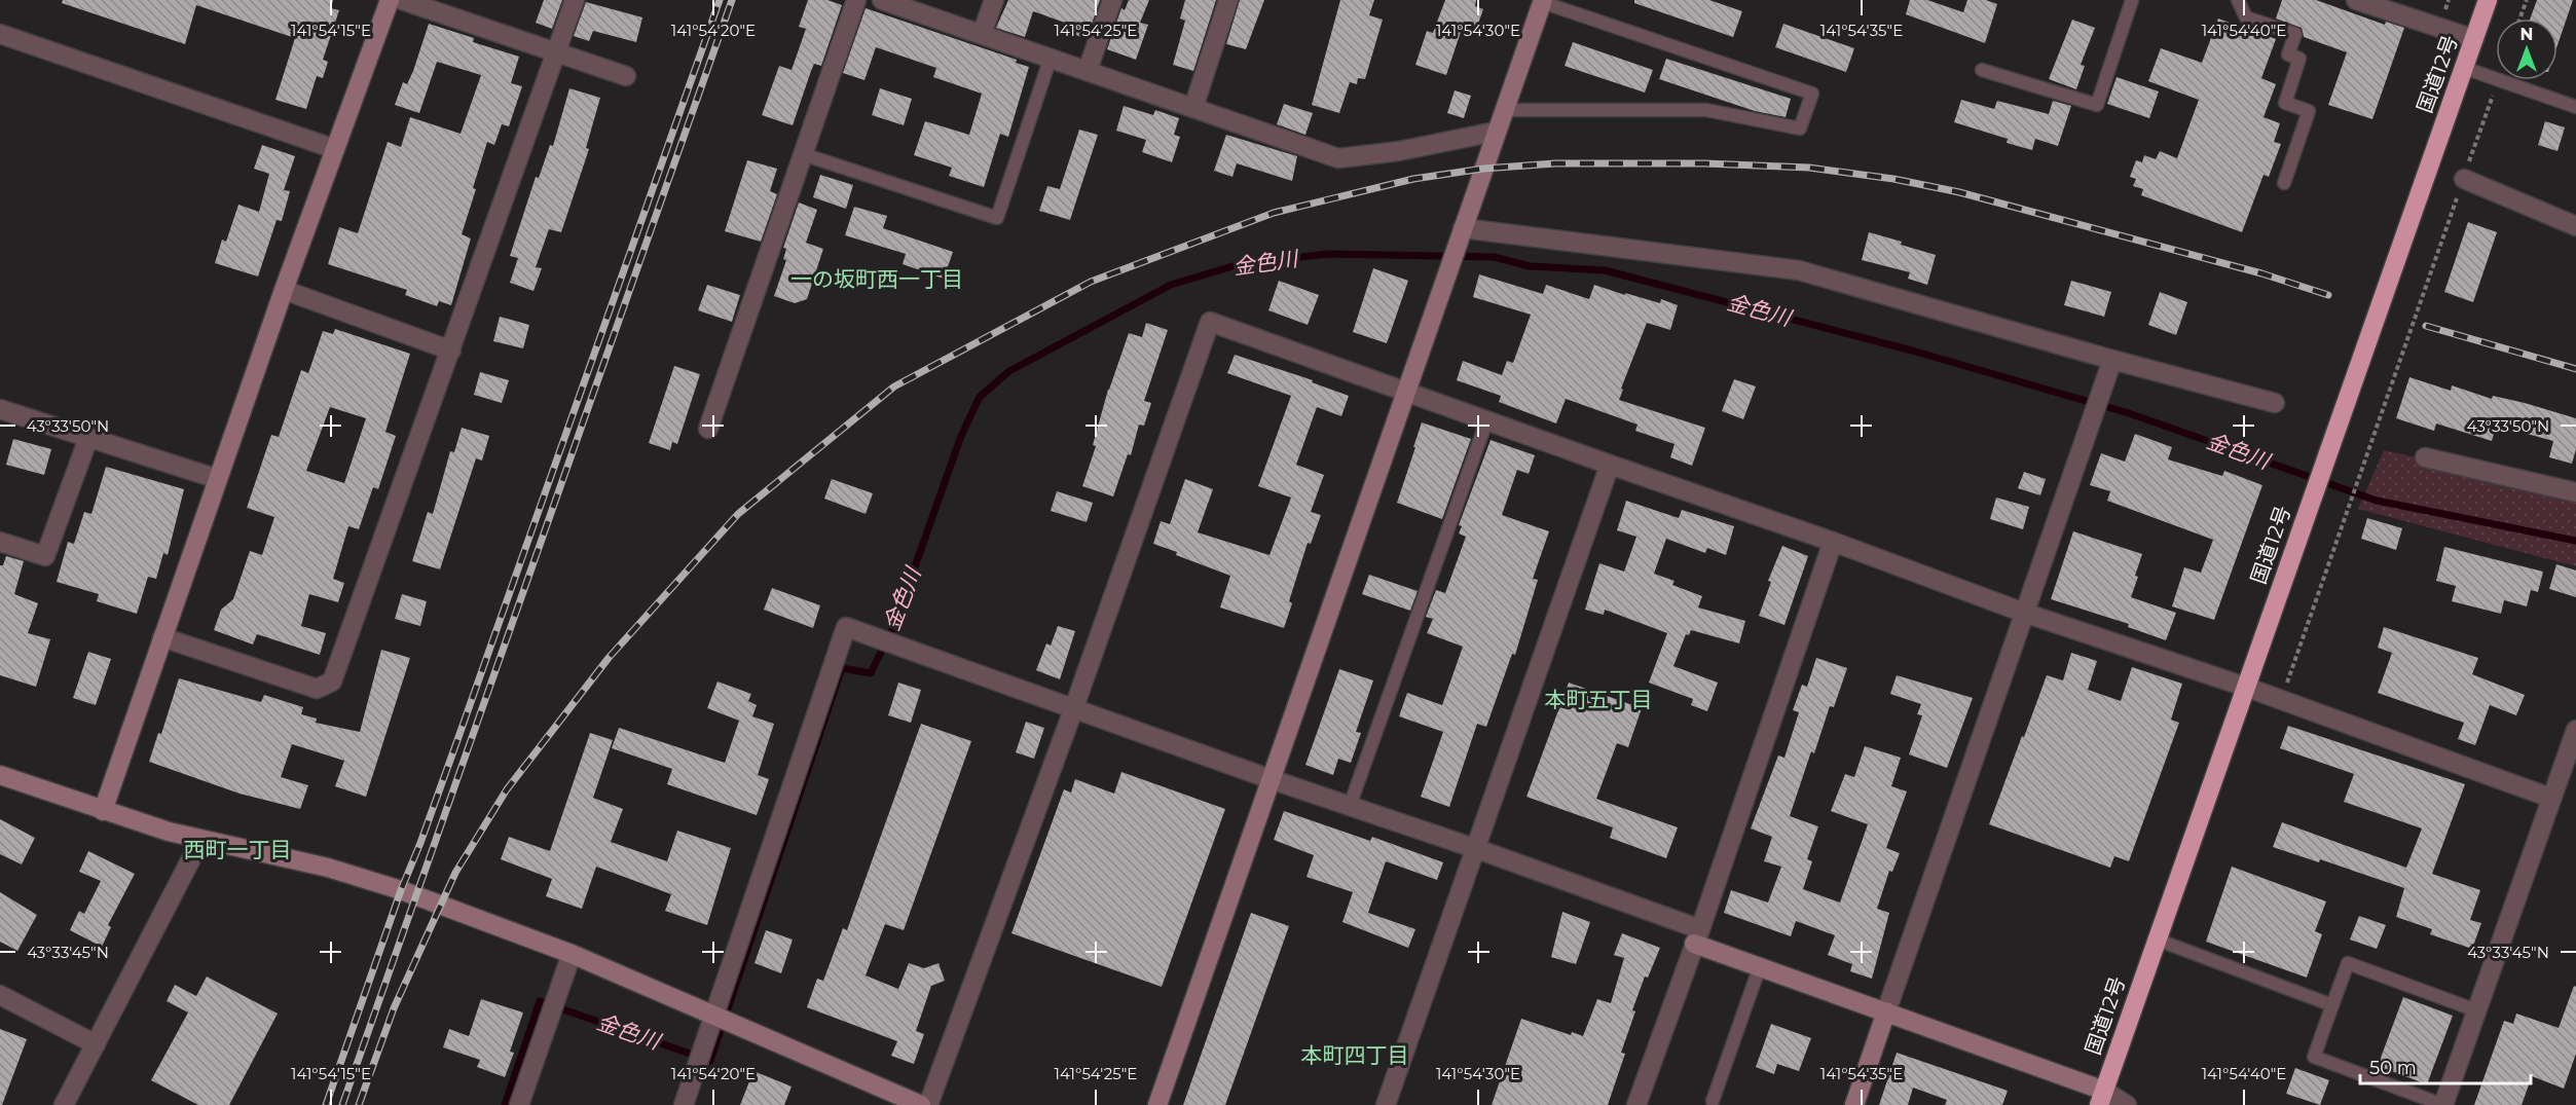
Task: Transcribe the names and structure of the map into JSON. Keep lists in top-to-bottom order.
{
  "streets": {
    "highway": ["国道12号"]
  },
  "districts": [
    "一の坂町西一丁目",
    "本町五丁目",
    "西町一丁目",
    "本町四丁目"
  ],
  "water": ["金色川"],
  "scale_bar": "50 m",
  "north": "top",
  "coordinates": [
    "141°54'15\"E",
    "141°54'20\"E",
    "141°54'25\"E",
    "141°54'30\"E",
    "141°54'35\"E",
    "141°54'40\"E",
    "43°33'50\"N",
    "43°33'45\"N"
  ]
}
